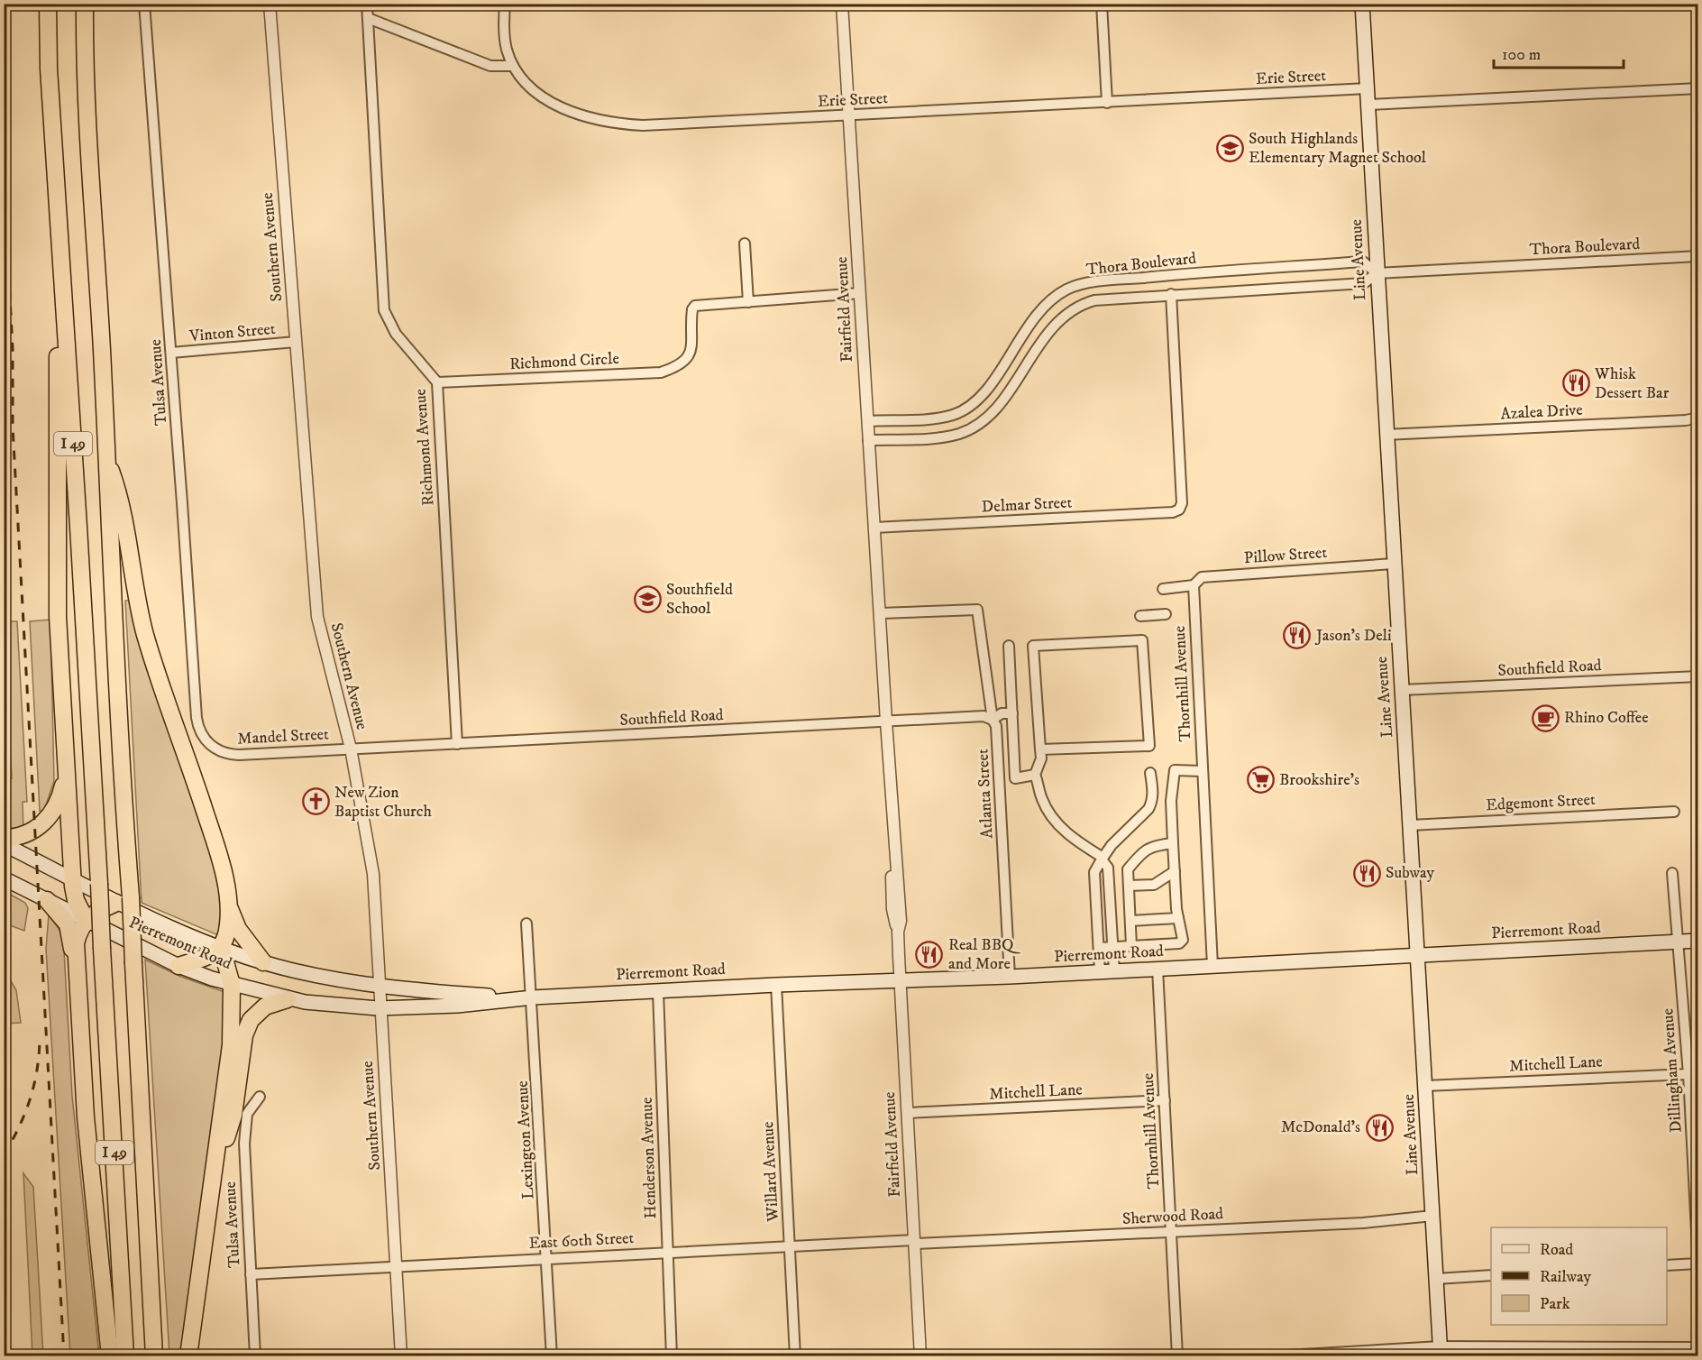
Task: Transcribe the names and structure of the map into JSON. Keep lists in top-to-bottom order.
{
  "streets": {
    "highway": ["I 49"],
    "main road": ["Line Avenue", "Pierremont Road"],
    "street": [
      "Erie Street",
      "Southern Avenue",
      "Thora Boulevard",
      "Fairfield Avenue",
      "Vinton Street",
      "Richmond Circle",
      "Tulsa Avenue",
      "Azalea Drive",
      "Richmond Avenue",
      "Delmar Street",
      "Pillow Street",
      "Southfield Road",
      "Thornhill Avenue",
      "Mandel Street",
      "Atlanta Street",
      "Edgemont Street",
      "Mitchell Lane",
      "Dillingham Avenue",
      "Lexington Avenue",
      "Henderson Avenue",
      "Willard Avenue",
      "Sherwood Road",
      "East 60th Street"
    ]
  },
  "crossings": [
    ["Erie Street", "Line Avenue"],
    ["Erie Street", "Fairfield Avenue"],
    ["Southern Avenue", "Vinton Street"],
    ["Southern Avenue", "Southfield Road"],
    ["Southern Avenue", "Mandel Street"],
    ["Southern Avenue", "Pierremont Road"],
    ["Southern Avenue", "East 60th Street"],
    ["Thora Boulevard", "Line Avenue"],
    ["Thora Boulevard", "Fairfield Avenue"],
    ["Thora Boulevard", "Delmar Street"],
    ["Line Avenue", "Azalea Drive"],
    ["Line Avenue", "Pillow Street"],
    ["Line Avenue", "Southfield Road"],
    ["Line Avenue", "Edgemont Street"],
    ["Line Avenue", "Pierremont Road"],
    ["Line Avenue", "Mitchell Lane"],
    ["Line Avenue", "Sherwood Road"],
    ["Fairfield Avenue", "Delmar Street"],
    ["Fairfield Avenue", "Southfield Road"],
    ["Fairfield Avenue", "Atlanta Street"],
    ["Fairfield Avenue", "Pierremont Road"],
    ["Fairfield Avenue", "Mitchell Lane"],
    ["Fairfield Avenue", "Sherwood Road"],
    ["Fairfield Avenue", "East 60th Street"],
    ["Vinton Street", "Tulsa Avenue"],
    ["Richmond Circle", "Richmond Avenue"],
    ["Tulsa Avenue", "Mandel Street"],
    ["Tulsa Avenue", "East 60th Street"],
    ["I 49", "Pierremont Road"],
    ["Richmond Avenue", "Southfield Road"],
    ["Pillow Street", "Thornhill Avenue"],
    ["Southfield Road", "Mandel Street"],
    ["Southfield Road", "Atlanta Street"],
    ["Thornhill Avenue", "Pierremont Road"],
    ["Thornhill Avenue", "Mitchell Lane"],
    ["Thornhill Avenue", "Sherwood Road"],
    ["Atlanta Street", "Pierremont Road"],
    ["Pierremont Road", "Dillingham Avenue"],
    ["Pierremont Road", "Lexington Avenue"],
    ["Pierremont Road", "Henderson Avenue"],
    ["Pierremont Road", "Willard Avenue"],
    ["Mitchell Lane", "Dillingham Avenue"],
    ["Lexington Avenue", "East 60th Street"],
    ["Henderson Avenue", "East 60th Street"],
    ["Willard Avenue", "East 60th Street"],
    ["Sherwood Road", "East 60th Street"]
  ],
  "places": {
    "school or university": ["South Highlands Elementary Magnet School", "Southfield School"],
    "restaurant": [
      "Whisk Dessert Bar",
      "Jason's Deli",
      "Subway",
      "Real BBQ and More",
      "McDonald's"
    ],
    "cafe": ["Rhino Coffee"],
    "supermarket": ["Brookshire's"],
    "church": ["New Zion Baptist Church"]
  },
  "legend": ["Road", "Railway", "Park"],
  "scale_bar": "100 m"
}
